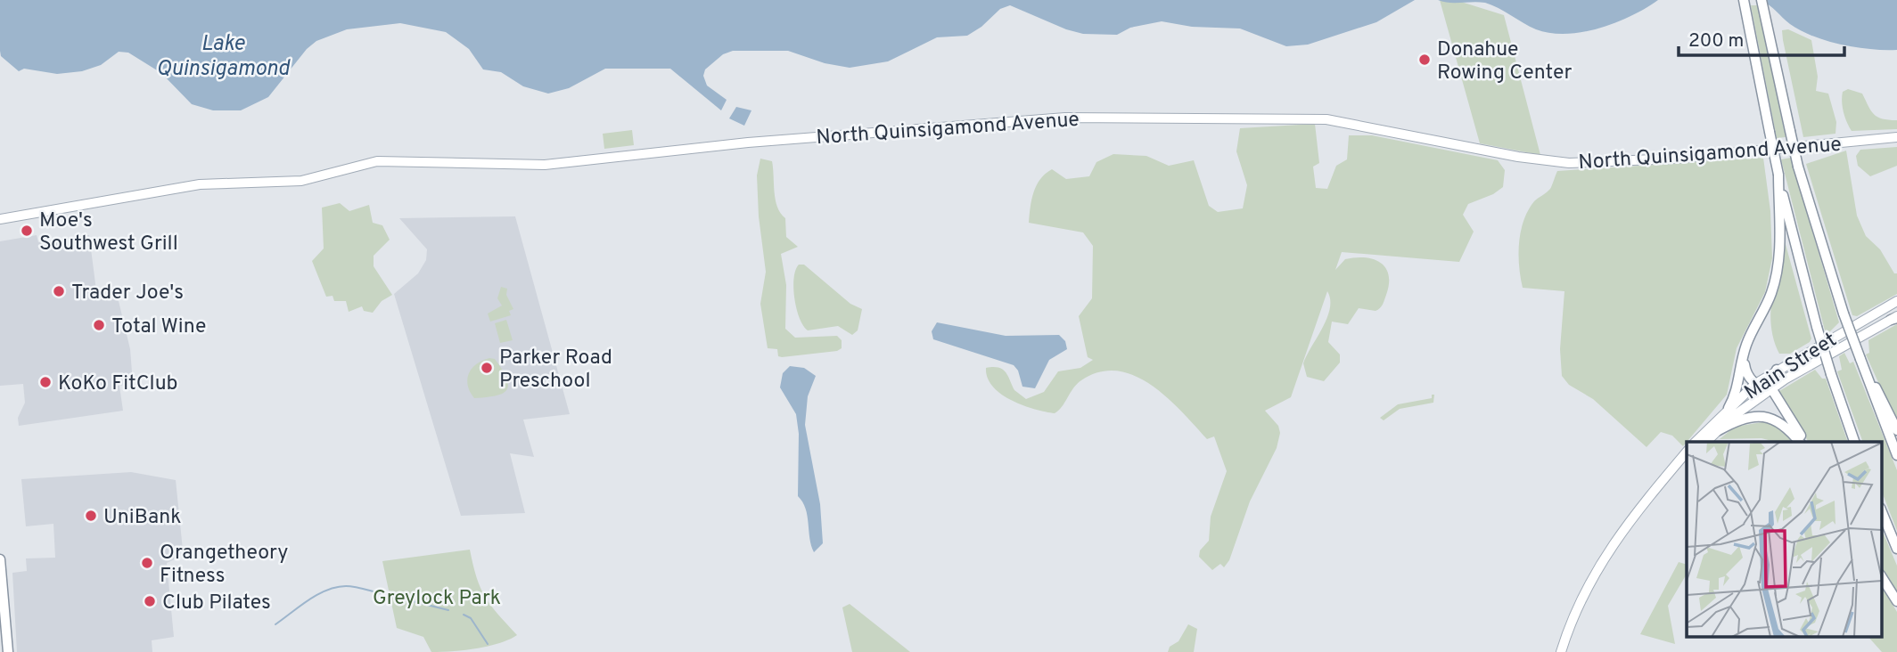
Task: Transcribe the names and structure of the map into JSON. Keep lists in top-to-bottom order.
{
  "streets": {
    "main road": ["North Quinsigamond Avenue", "Main Street"]
  },
  "water": ["Lake Quinsigamond"],
  "parks": ["Greylock Park"],
  "places": [
    "Donahue Rowing Center",
    "Moe's Southwest Grill",
    "Trader Joe's",
    "Total Wine",
    "Parker Road Preschool",
    "KoKo FitClub",
    "UniBank",
    "Orangetheory Fitness",
    "Club Pilates"
  ],
  "scale_bar": "200 m"
}
